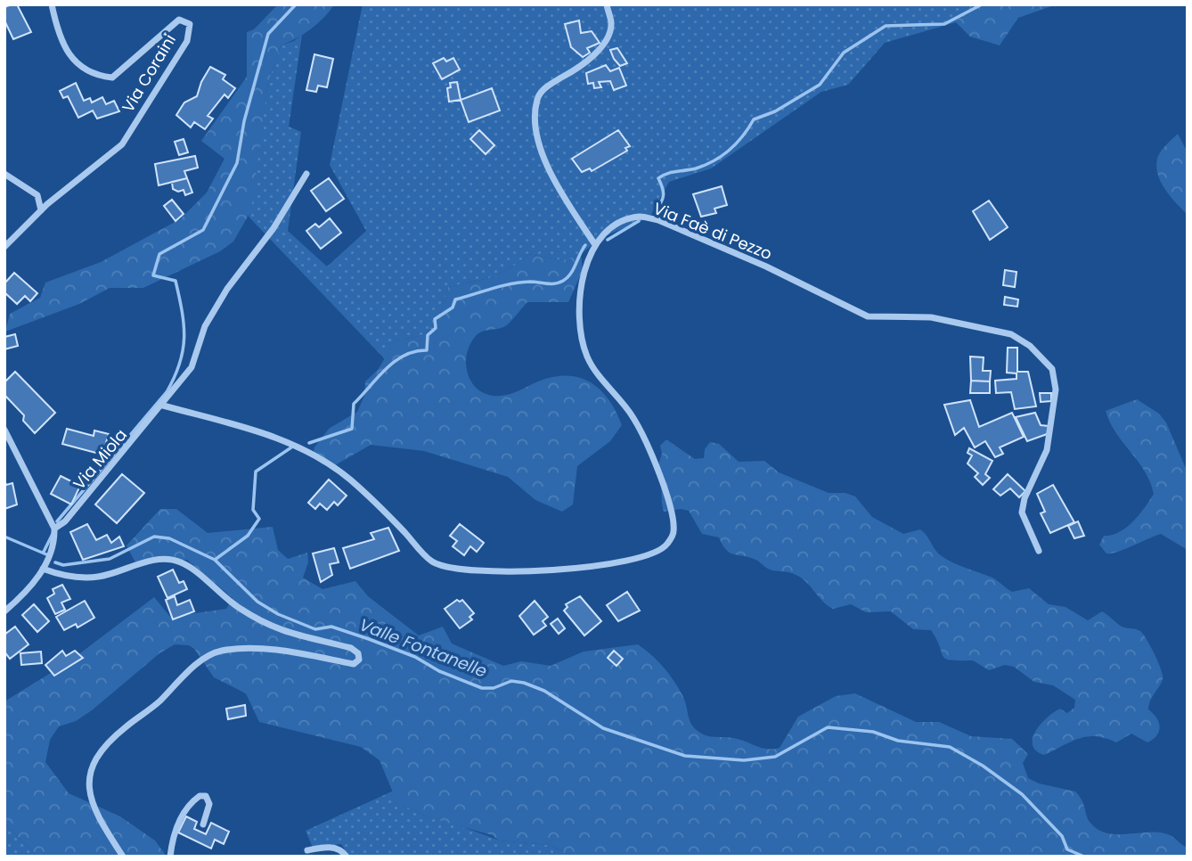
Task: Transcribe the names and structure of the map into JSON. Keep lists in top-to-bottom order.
{
  "streets": {
    "street": ["Via Coraini", "Via Faè di Pezzo", "Via Miola"]
  },
  "water": ["Valle Fontanelle"]
}
